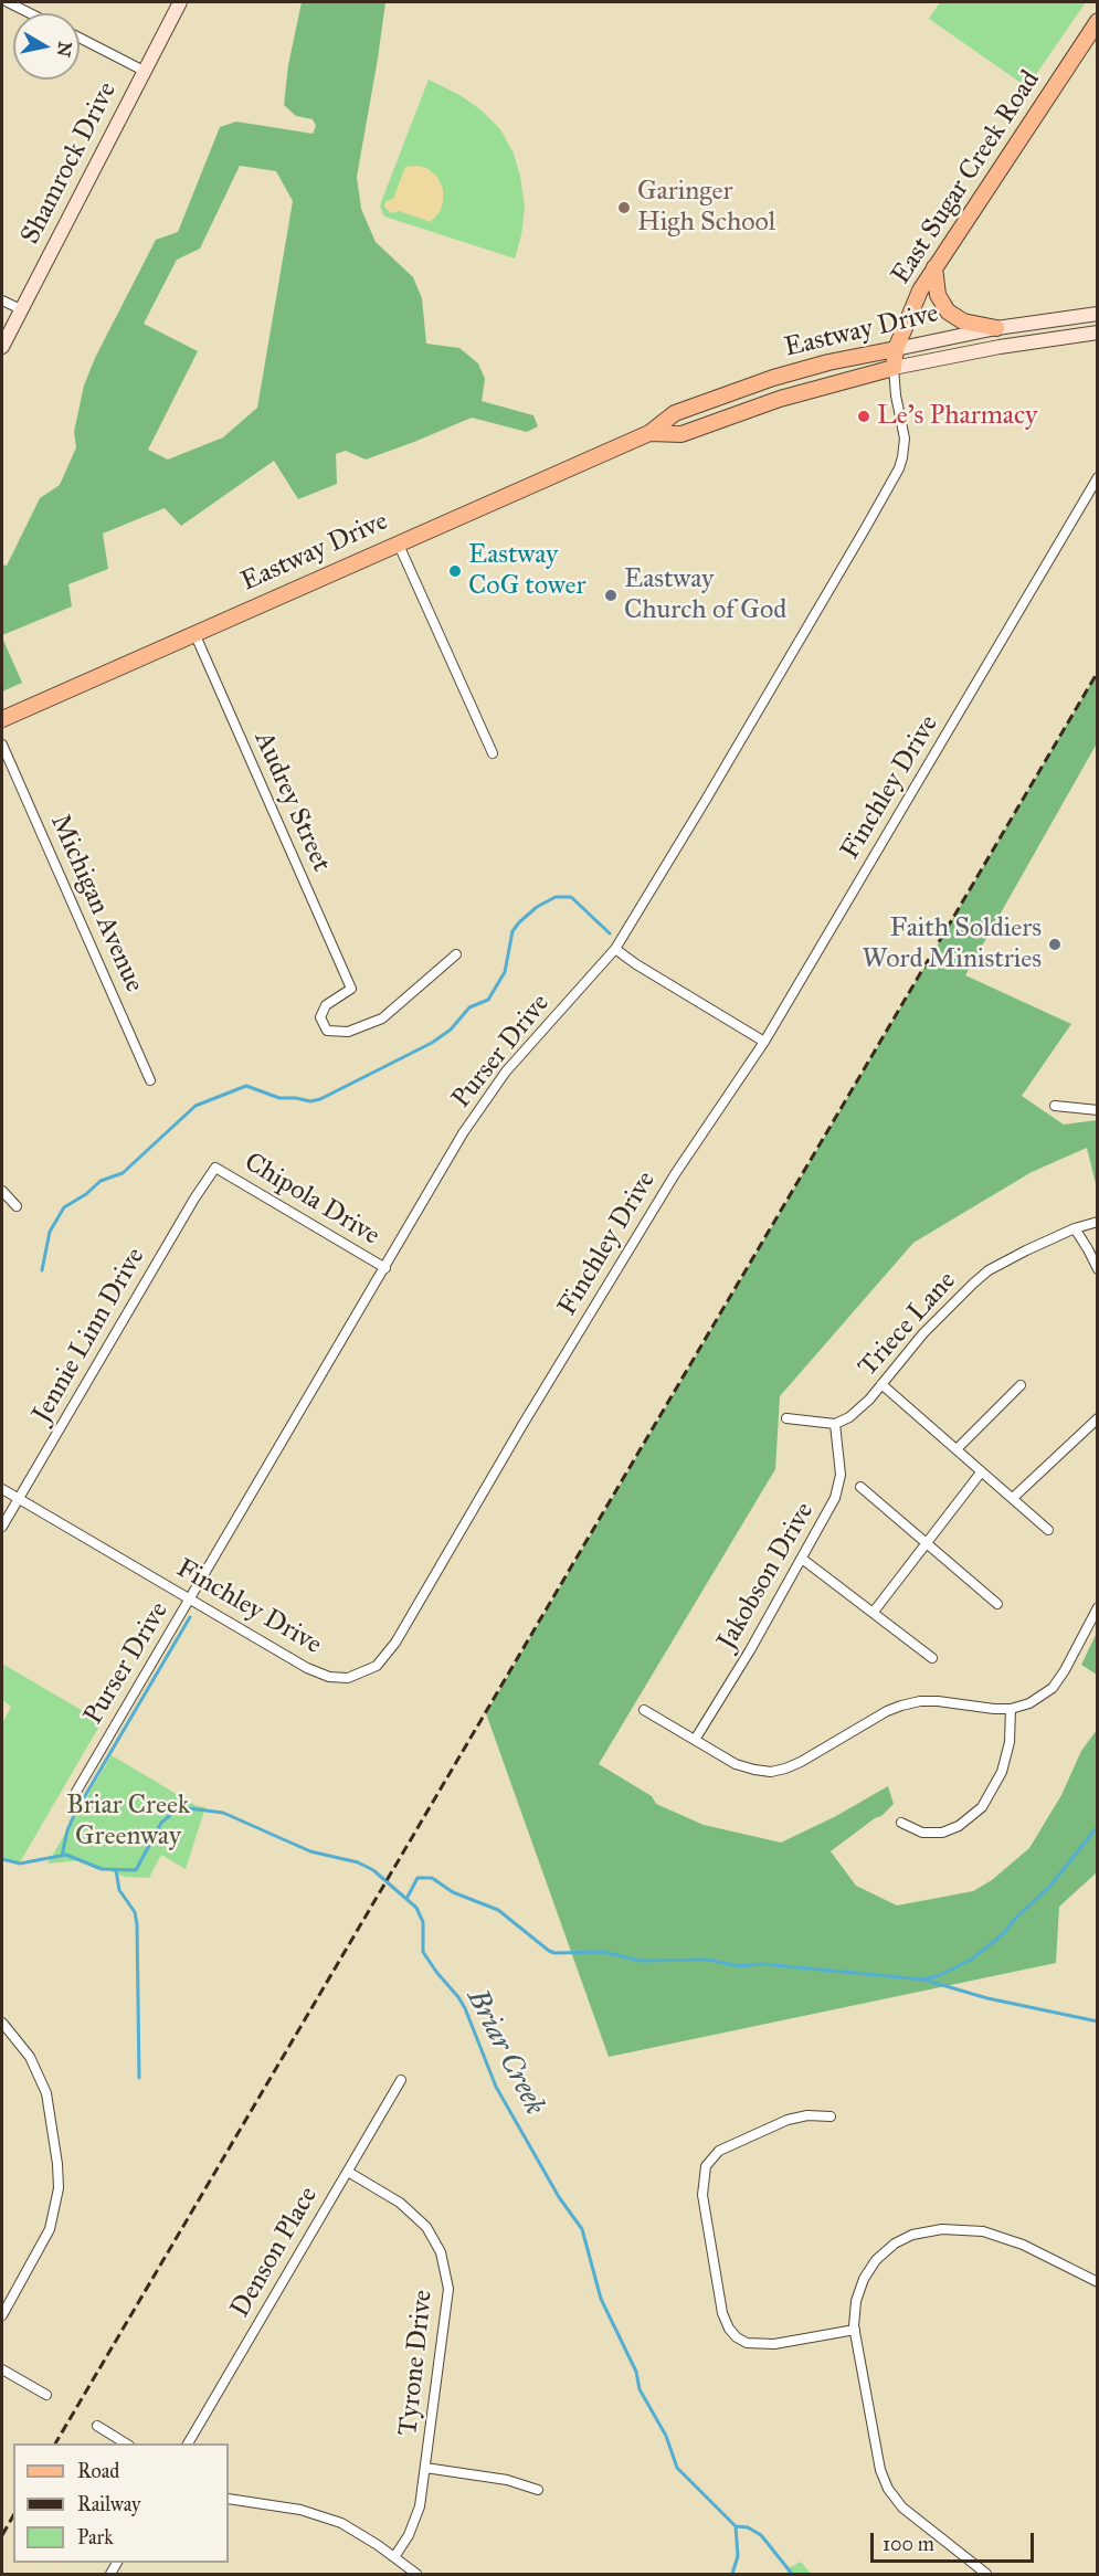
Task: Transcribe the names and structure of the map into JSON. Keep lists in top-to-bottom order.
{
  "streets": {
    "main road": ["Shamrock Drive", "East Sugar Creek Road", "Eastway Drive"],
    "street": [
      "Finchley Drive",
      "Audrey Street",
      "Michigan Avenue",
      "Purser Drive",
      "Chipola Drive",
      "Triece Lane",
      "Jennie Linn Drive",
      "Jakobson Drive",
      "Denson Place",
      "Tyrone Drive"
    ]
  },
  "crossings": [
    ["East Sugar Creek Road", "Eastway Drive"],
    ["East Sugar Creek Road", "Purser Drive"],
    ["Eastway Drive", "Audrey Street"],
    ["Eastway Drive", "Purser Drive"],
    ["Finchley Drive", "Purser Drive"],
    ["Finchley Drive", "Jennie Linn Drive"],
    ["Purser Drive", "Chipola Drive"],
    ["Chipola Drive", "Jennie Linn Drive"],
    ["Triece Lane", "Jakobson Drive"],
    ["Denson Place", "Tyrone Drive"]
  ],
  "water": ["Briar Creek"],
  "parks": ["Briar Creek Greenway"],
  "places": [
    "Garinger High School",
    "Le's Pharmacy",
    "Eastway CoG tower",
    "Eastway Church of God",
    "Faith Soldiers Word Ministries"
  ],
  "legend": ["Road", "Railway", "Park"],
  "scale_bar": "100 m",
  "north": "right"
}
